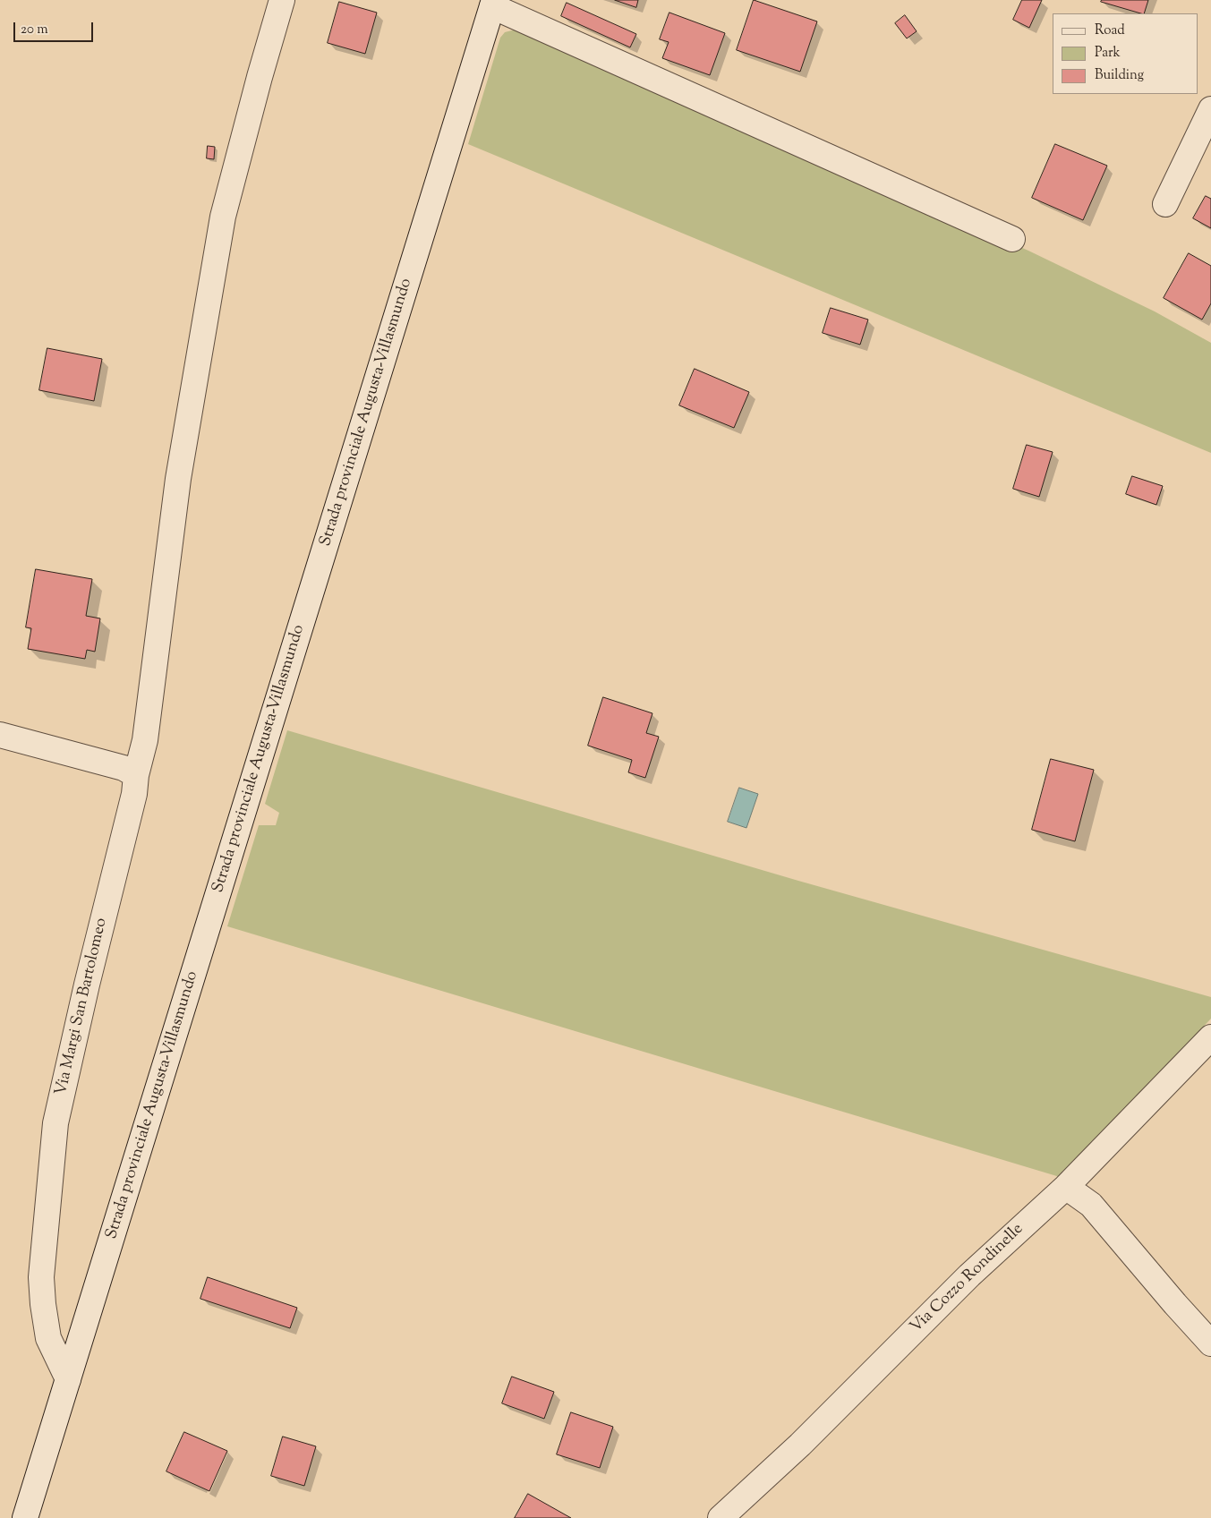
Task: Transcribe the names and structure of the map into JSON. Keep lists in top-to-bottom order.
{
  "streets": {
    "street": ["Strada provinciale Augusta-Villasmundo", "Via Margi San Bartolomeo", "Via Cozzo Rondinelle"]
  },
  "crossings": [
    ["Strada provinciale Augusta-Villasmundo", "Via Margi San Bartolomeo"]
  ],
  "legend": ["Road", "Park", "Building"],
  "scale_bar": "20 m"
}
